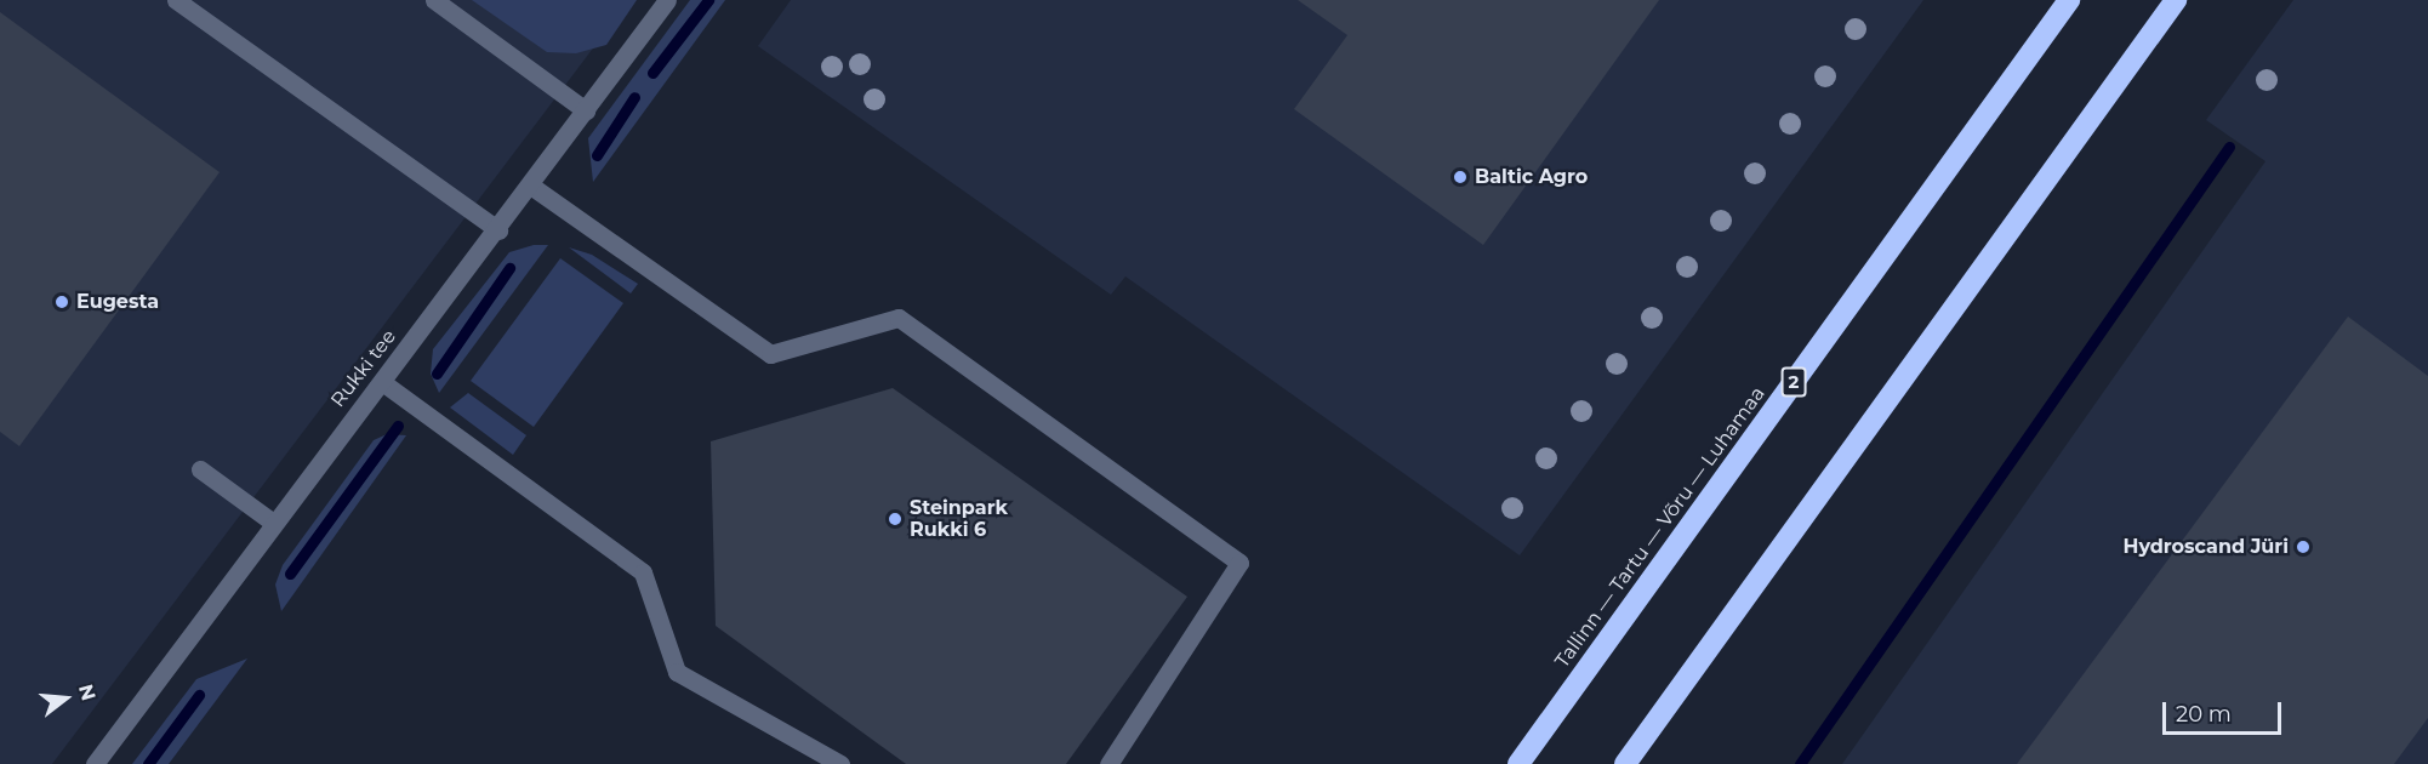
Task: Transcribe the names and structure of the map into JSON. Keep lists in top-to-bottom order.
{
  "streets": {
    "highway": ["2", "Tallinn — Tartu — Võru — Luhamaa"],
    "street": ["Rukki tee"]
  },
  "places": [
    "Baltic Agro",
    "Eugesta",
    "Steinpark Rukki 6",
    "Hydroscand Jüri"
  ],
  "scale_bar": "20 m",
  "north": "right"
}
